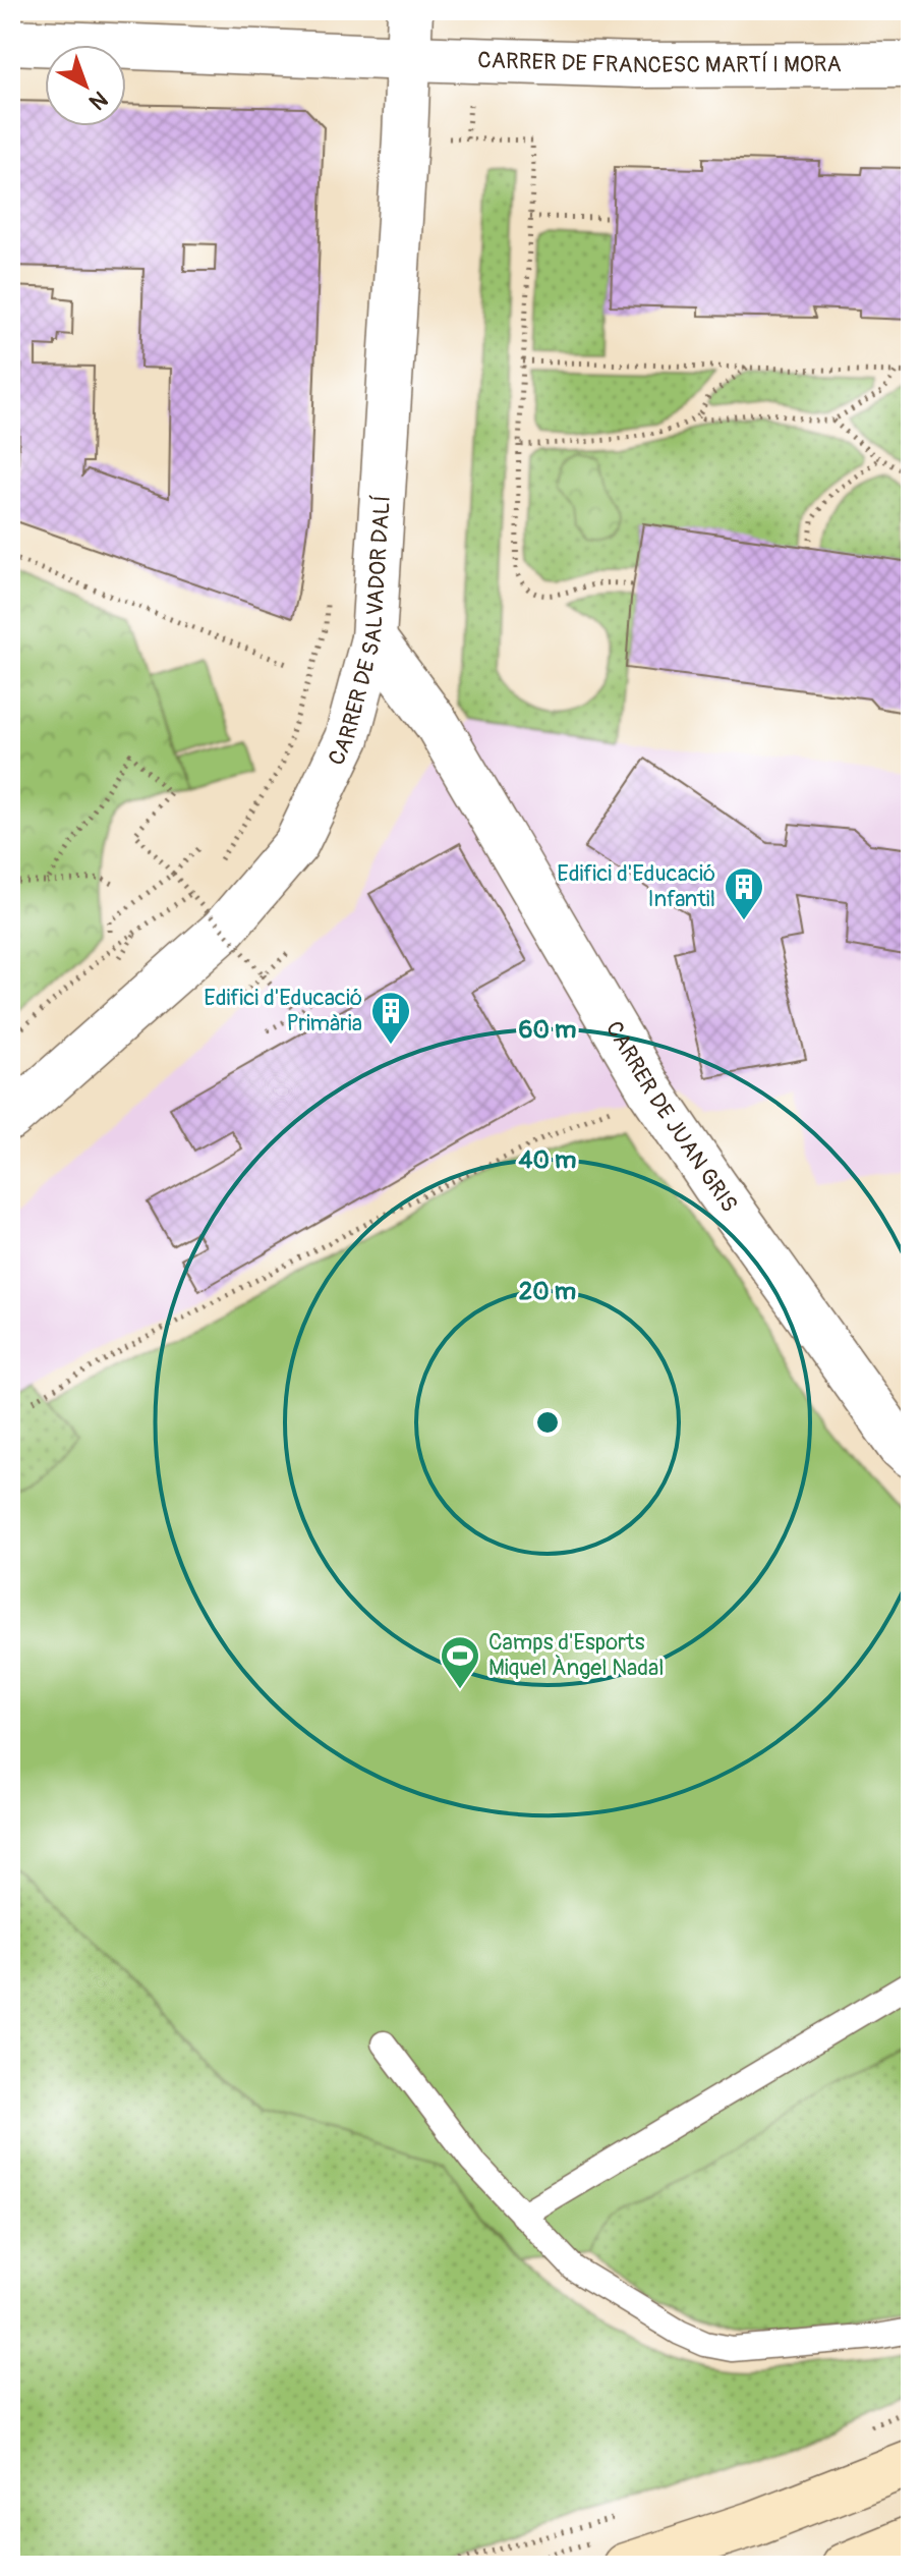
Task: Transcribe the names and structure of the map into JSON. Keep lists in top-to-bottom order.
{
  "streets": {
    "street": ["CARRER DE FRANCESC MARTÍ I MORA", "CARRER DE SALVADOR DALÍ", "CARRER DE JUAN GRIS"]
  },
  "crossings": [
    ["CARRER DE FRANCESC MARTÍ I MORA", "CARRER DE SALVADOR DALÍ"],
    ["CARRER DE SALVADOR DALÍ", "CARRER DE JUAN GRIS"]
  ],
  "places": {
    "building": ["Edifici d'Educació Infantil", "Edifici d'Educació Primària"],
    "sports": ["Camps d'Esports Miquel Àngel Nadal"]
  },
  "north": "bottom right",
  "rings": ["60 m", "40 m", "20 m"]
}
